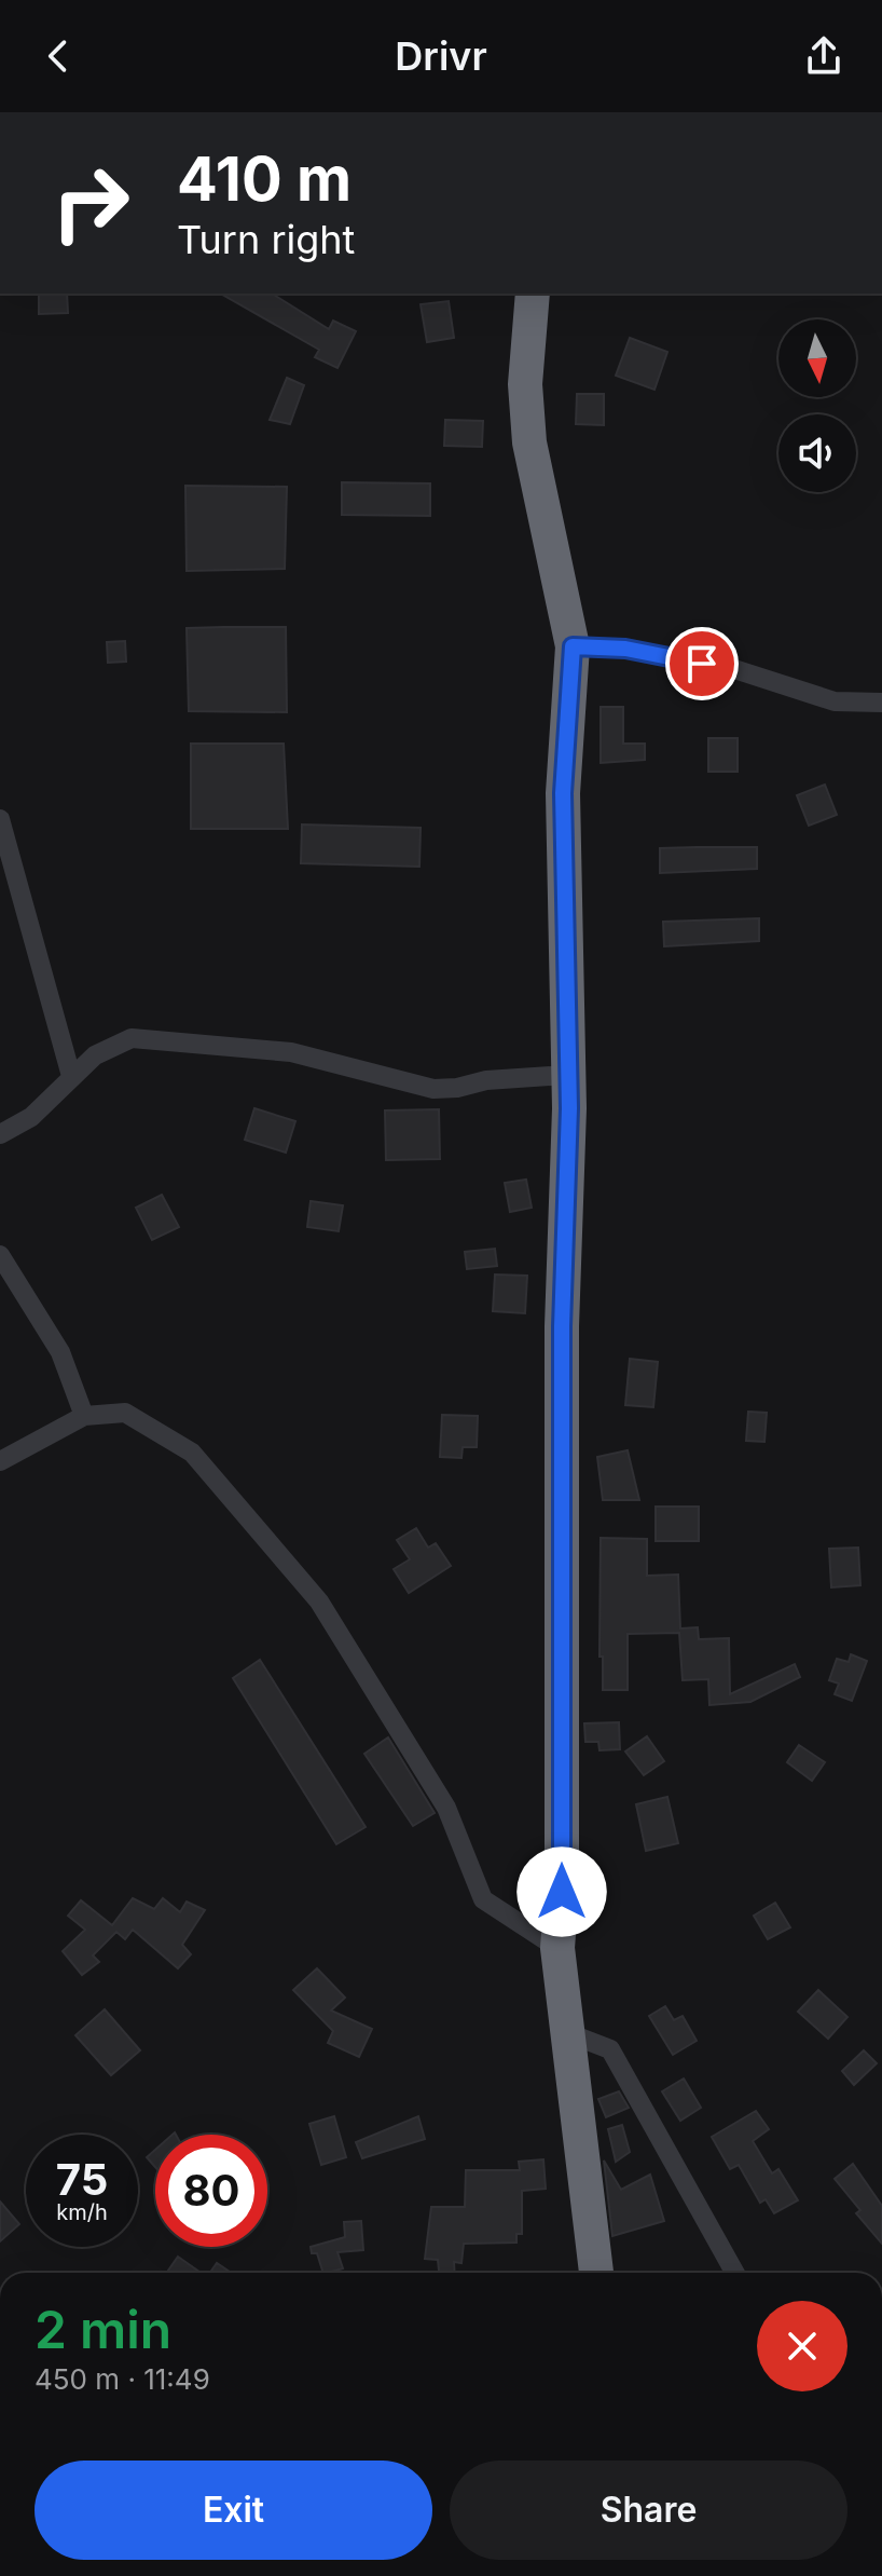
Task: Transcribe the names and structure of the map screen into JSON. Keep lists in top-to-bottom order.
{
  "north": "bottom",
  "page": {
    "header": "Drivr",
    "turn": ["410 m", "Turn right"],
    "speed": "75 km/h",
    "limit": "80",
    "heading": ["2 min", "450 m · 11:49"],
    "buttons": ["Exit", "Share"]
  }
}
